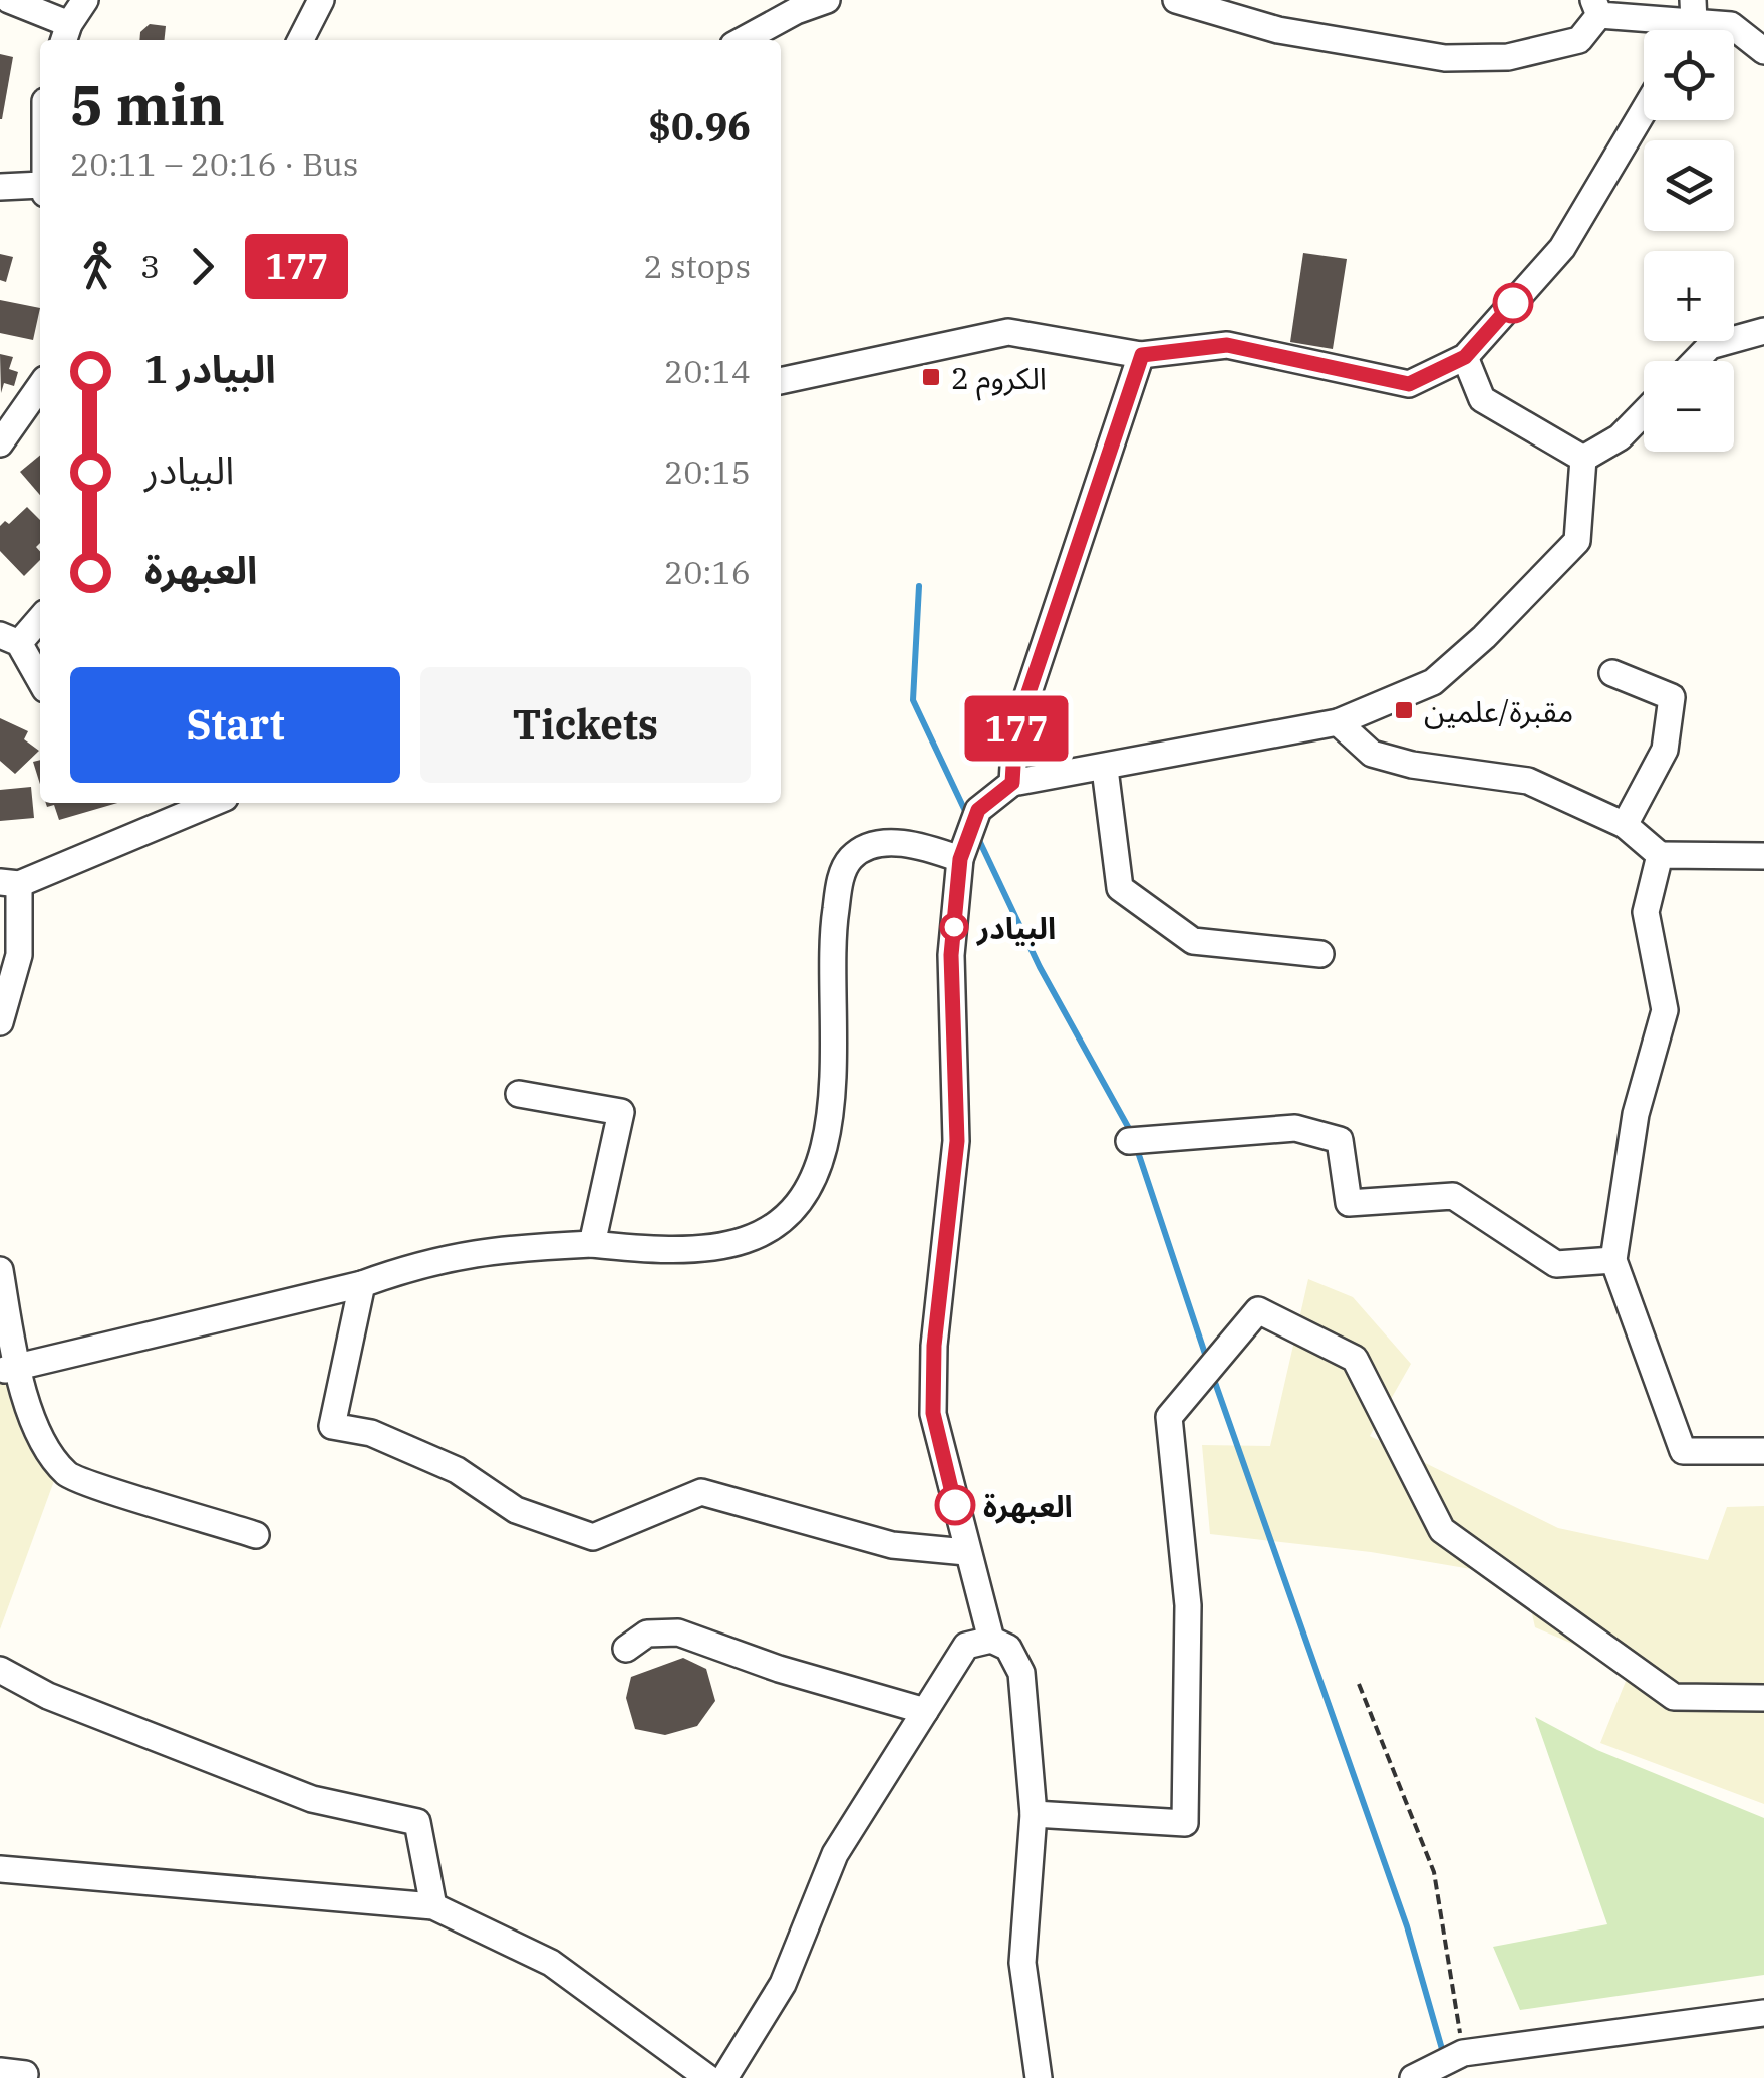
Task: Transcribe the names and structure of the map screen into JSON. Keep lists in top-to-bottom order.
{
  "places": {
    "transit": ["الكروم 2", "مقبرة/علمين"],
    "other": ["البيادر", "العبهرة"]
  },
  "lines": ["bus line 177"],
  "page": {
    "on_map": "177",
    "map_buttons": ["+", "−"],
    "heading": ["5 min", "20:11 – 20:16 · Bus", "$0.96"],
    "legs": ["3", "177", "2 stops"],
    "list": [
      {
        "name": "البيادر 1",
        "value": "20:14"
      },
      {
        "name": "البيادر",
        "value": "20:15"
      },
      {
        "name": "العبهرة",
        "value": "20:16"
      }
    ],
    "buttons": ["Start", "Tickets"]
  }
}
